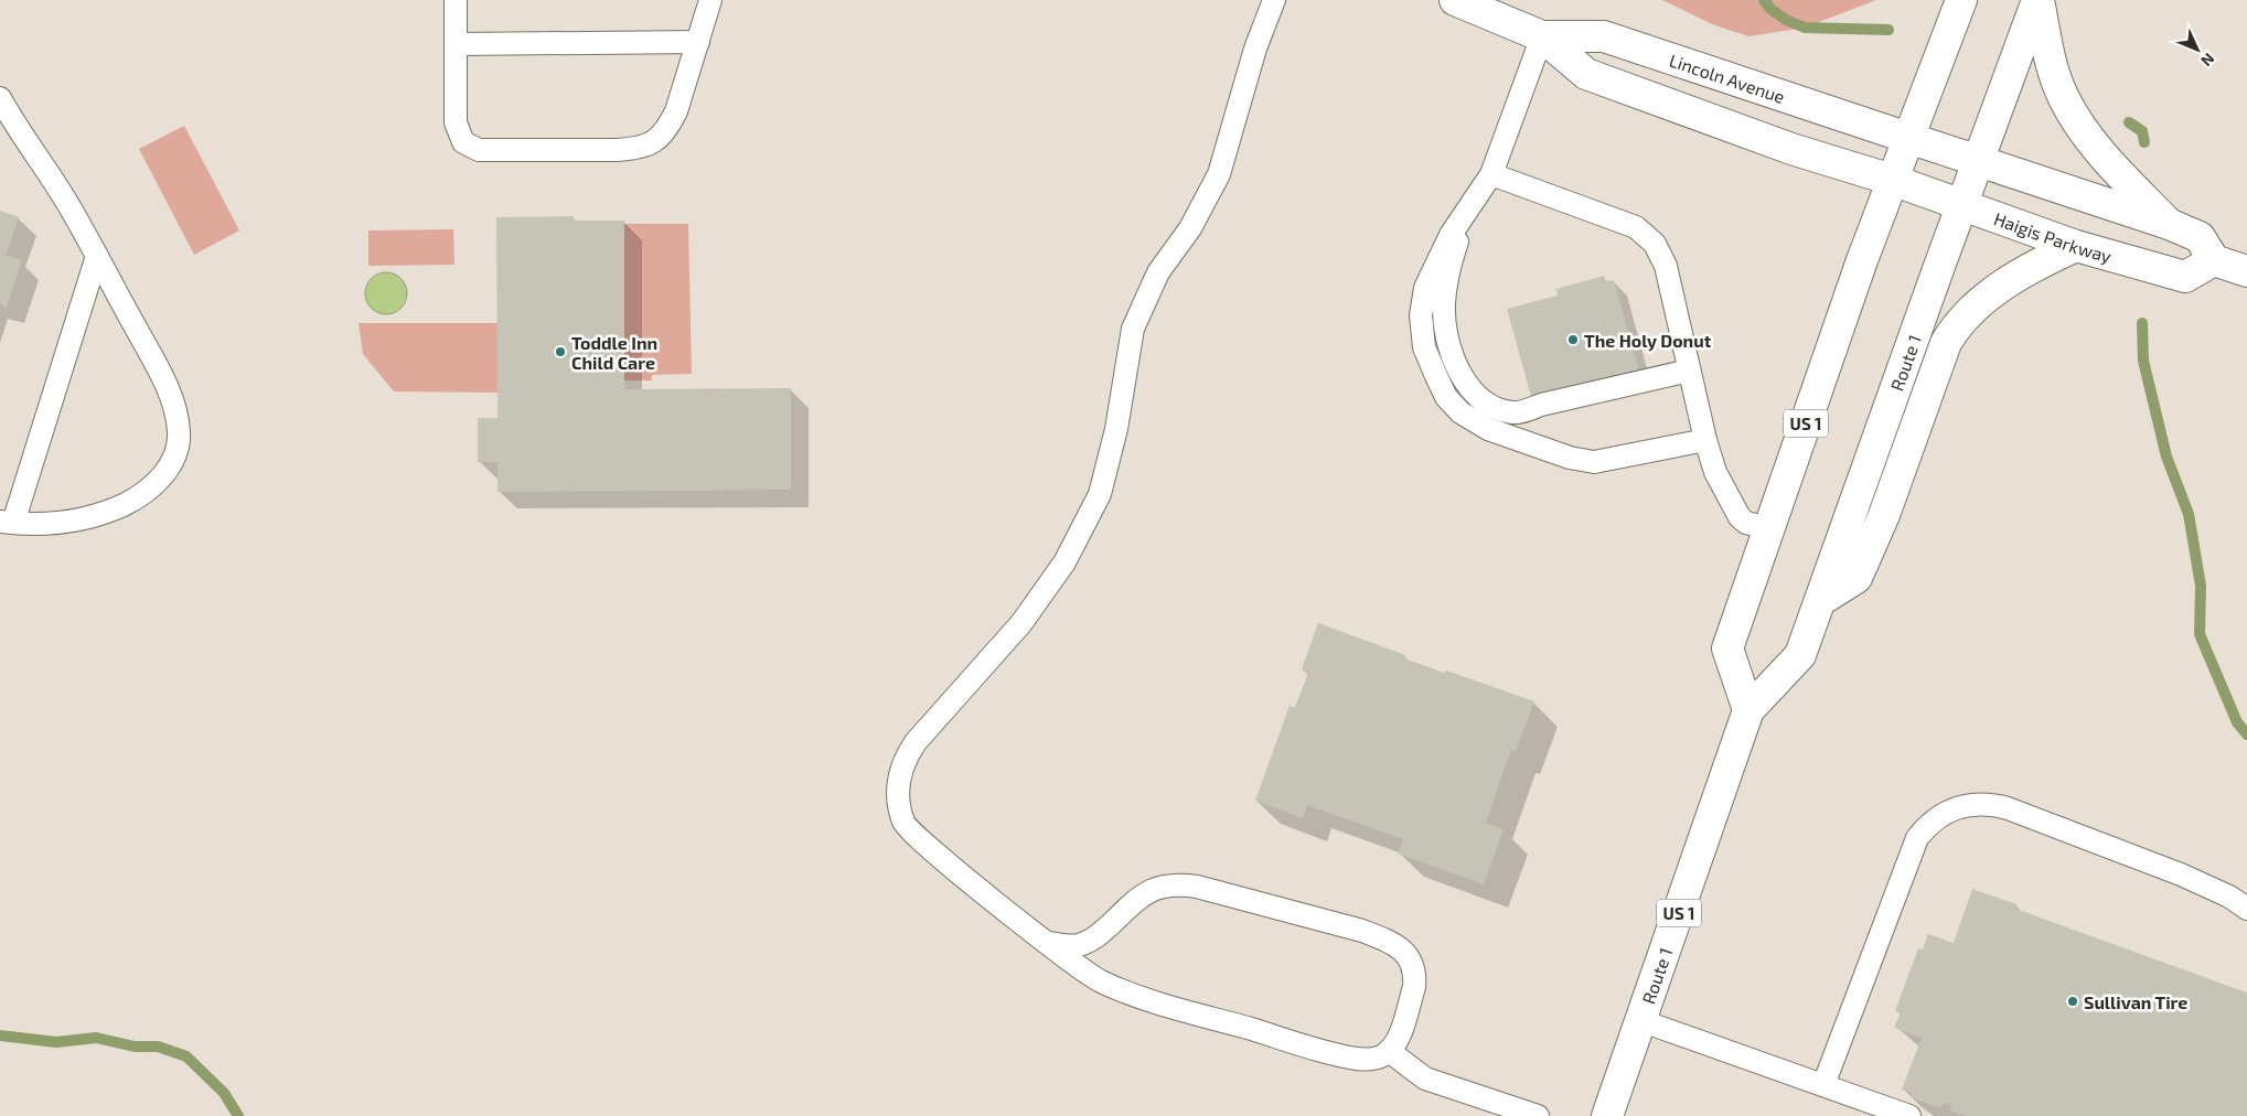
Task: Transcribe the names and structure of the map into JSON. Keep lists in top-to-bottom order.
{
  "streets": {
    "main road": [
      "Lincoln Avenue",
      "Haigis Parkway",
      "Route 1",
      "US 1"
    ]
  },
  "crossings": [
    ["Lincoln Avenue", "Haigis Parkway"],
    ["Lincoln Avenue", "US 1"],
    ["Haigis Parkway", "Route 1"],
    ["Haigis Parkway", "US 1"],
    ["Route 1", "US 1"]
  ],
  "places": ["The Holy Donut", "Toddle Inn Child Care", "Sullivan Tire"],
  "north": "bottom right"
}
